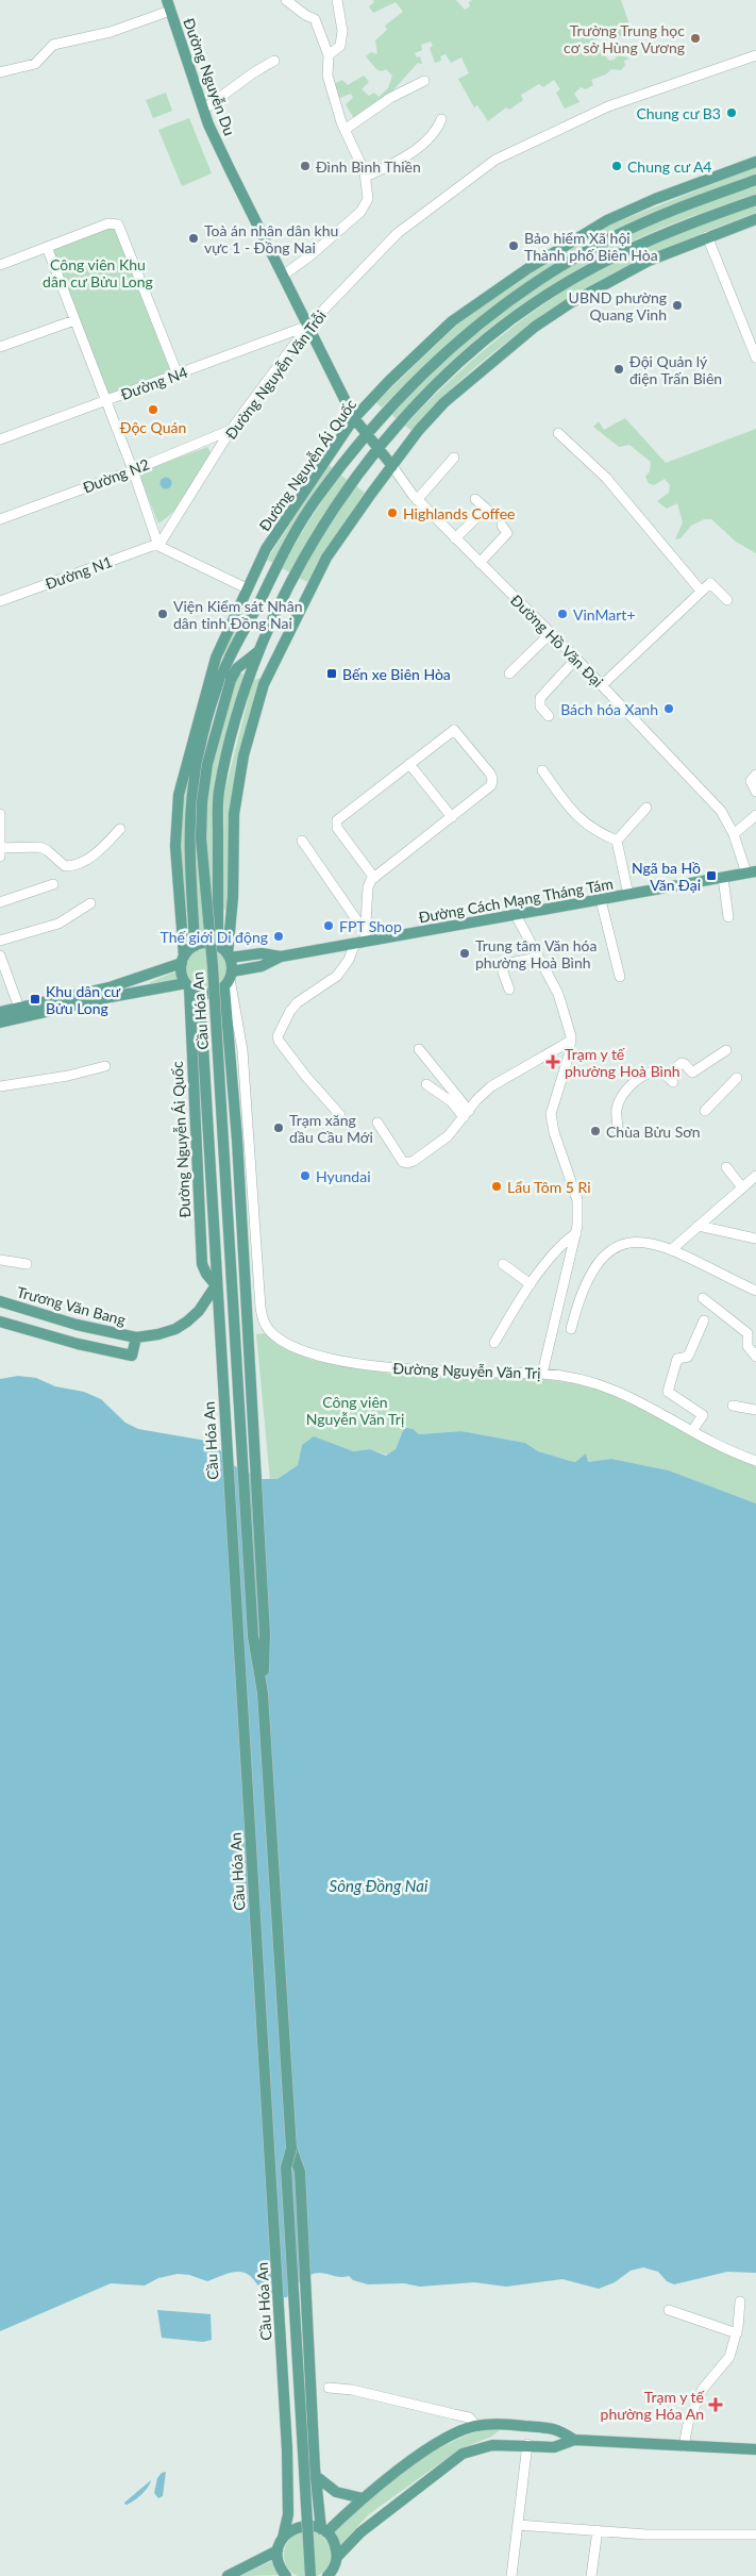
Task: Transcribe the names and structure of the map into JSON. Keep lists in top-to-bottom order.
{
  "streets": {
    "main road": [
      "Đường Nguyễn Du",
      "Đường Nguyễn Ái Quốc",
      "Đường Cách Mạng Tháng Tám",
      "Cầu Hóa An",
      "Trương Văn Bang"
    ],
    "street": [
      "Đường Nguyễn Văn Trỗi",
      "Đường N4",
      "Đường N2",
      "Đường N1",
      "Đường Hồ Văn Đại",
      "Đường Nguyễn Văn Trị"
    ]
  },
  "crossings": [
    ["Đường Nguyễn Du", "Đường Nguyễn Văn Trỗi"],
    ["Đường Nguyễn Du", "Đường N4"],
    ["Đường Nguyễn Du", "Đường Nguyễn Ái Quốc"],
    ["Đường Nguyễn Du", "Đường Hồ Văn Đại"],
    ["Đường Nguyễn Văn Trỗi", "Đường N4"],
    ["Đường Nguyễn Văn Trỗi", "Đường N2"],
    ["Đường Nguyễn Văn Trỗi", "Đường N1"],
    ["Đường Nguyễn Ái Quốc", "Đường Cách Mạng Tháng Tám"],
    ["Đường Nguyễn Ái Quốc", "Cầu Hóa An"],
    ["Đường Nguyễn Ái Quốc", "Đường Nguyễn Văn Trị"],
    ["Đường Hồ Văn Đại", "Đường Cách Mạng Tháng Tám"],
    ["Đường Cách Mạng Tháng Tám", "Đường Nguyễn Văn Trị"]
  ],
  "water": ["Sông Đồng Nai"],
  "parks": ["Công viên Khu dân cư Bửu Long", "Công viên Nguyễn Văn Trị"],
  "places": {
    "other": [
      "Trường Trung học cơ sở Hùng Vương",
      "Chung cư B3",
      "Đình Bình Thiền",
      "Chung cư A4",
      "Toà án nhân dân khu vực 1 - Đồng Nai",
      "Bảo hiểm Xã hội Thành phố Biên Hòa",
      "UBND phường Quang Vinh",
      "Đội Quản lý điện Trấn Biên",
      "Độc Quán",
      "Highlands Coffee",
      "Viện Kiểm sát Nhân dân tỉnh Đồng Nai",
      "VinMart+",
      "Bách hóa Xanh",
      "FPT Shop",
      "Thế giới Di động",
      "Trung tâm Văn hóa phường Hoà Bình",
      "Trạm xăng dầu Cầu Mới",
      "Chùa Bửu Sơn",
      "Hyundai",
      "Lẩu Tôm 5 Ri"
    ],
    "transit": ["Bến xe Biên Hòa", "Ngã ba Hồ Văn Đại", "Khu dân cư Bửu Long"],
    "health": ["Trạm y tế phường Hoà Bình", "Trạm y tế phường Hóa An"]
  }
}
